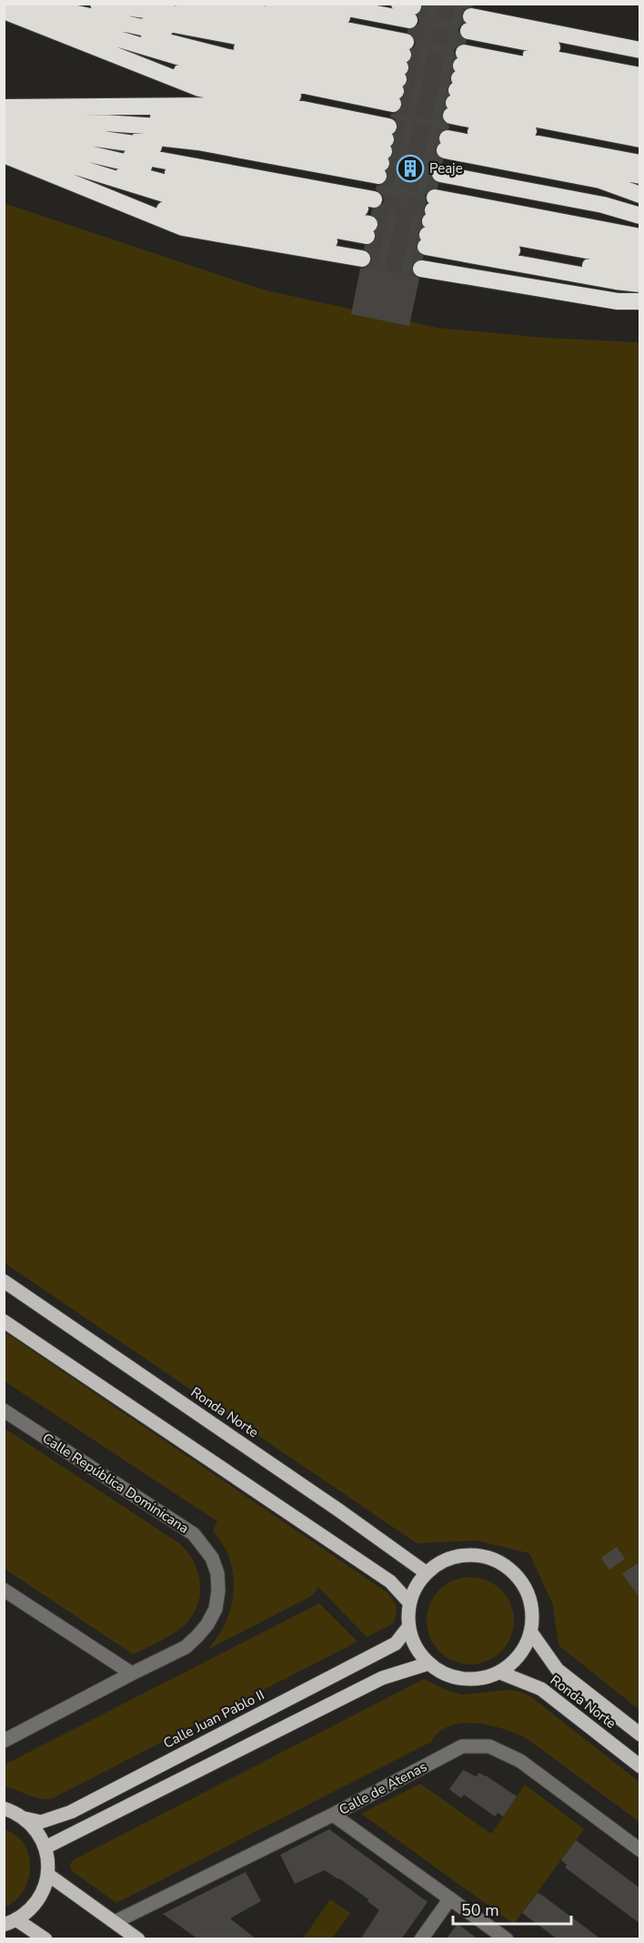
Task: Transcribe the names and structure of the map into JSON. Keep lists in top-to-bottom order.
{
  "streets": {
    "main road": ["Ronda Norte", "Calle Juan Pablo II"],
    "street": ["Calle República Dominicana", "Calle de Atenas"]
  },
  "crossings": [
    ["Ronda Norte", "Calle Juan Pablo II"]
  ],
  "places": {
    "building": ["Peaje"]
  },
  "scale_bar": "50 m"
}
